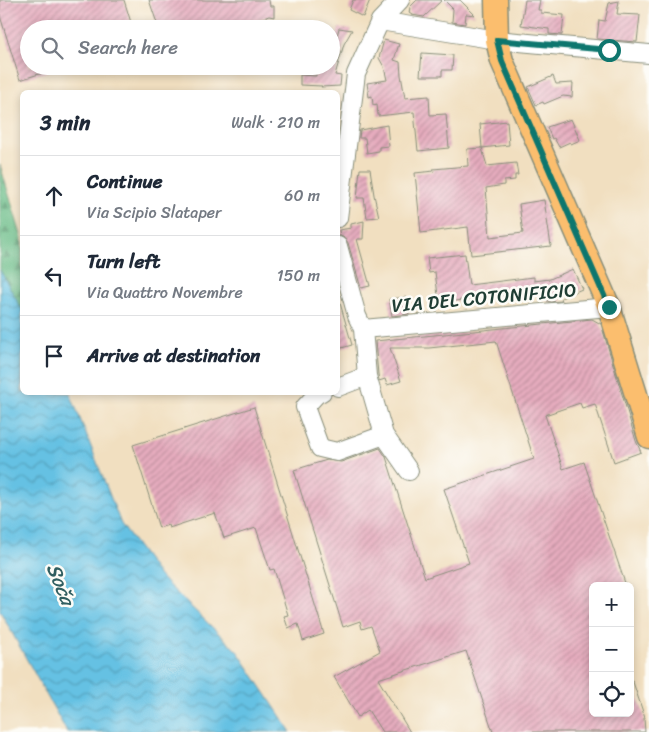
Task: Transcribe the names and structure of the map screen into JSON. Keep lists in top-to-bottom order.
{
  "streets": {
    "street": ["VIA DEL COTONIFICIO"]
  },
  "water": ["Soča"],
  "page": {
    "search": "Search here",
    "heading": ["3 min", "Walk · 210 m"],
    "list": [
      ["Continue", "Via Scipio Slataper", "60 m"],
      ["Turn left", "Via Quattro Novembre", "150 m"],
      "Arrive at destination"
    ],
    "map_buttons": ["+", "−"]
  }
}
